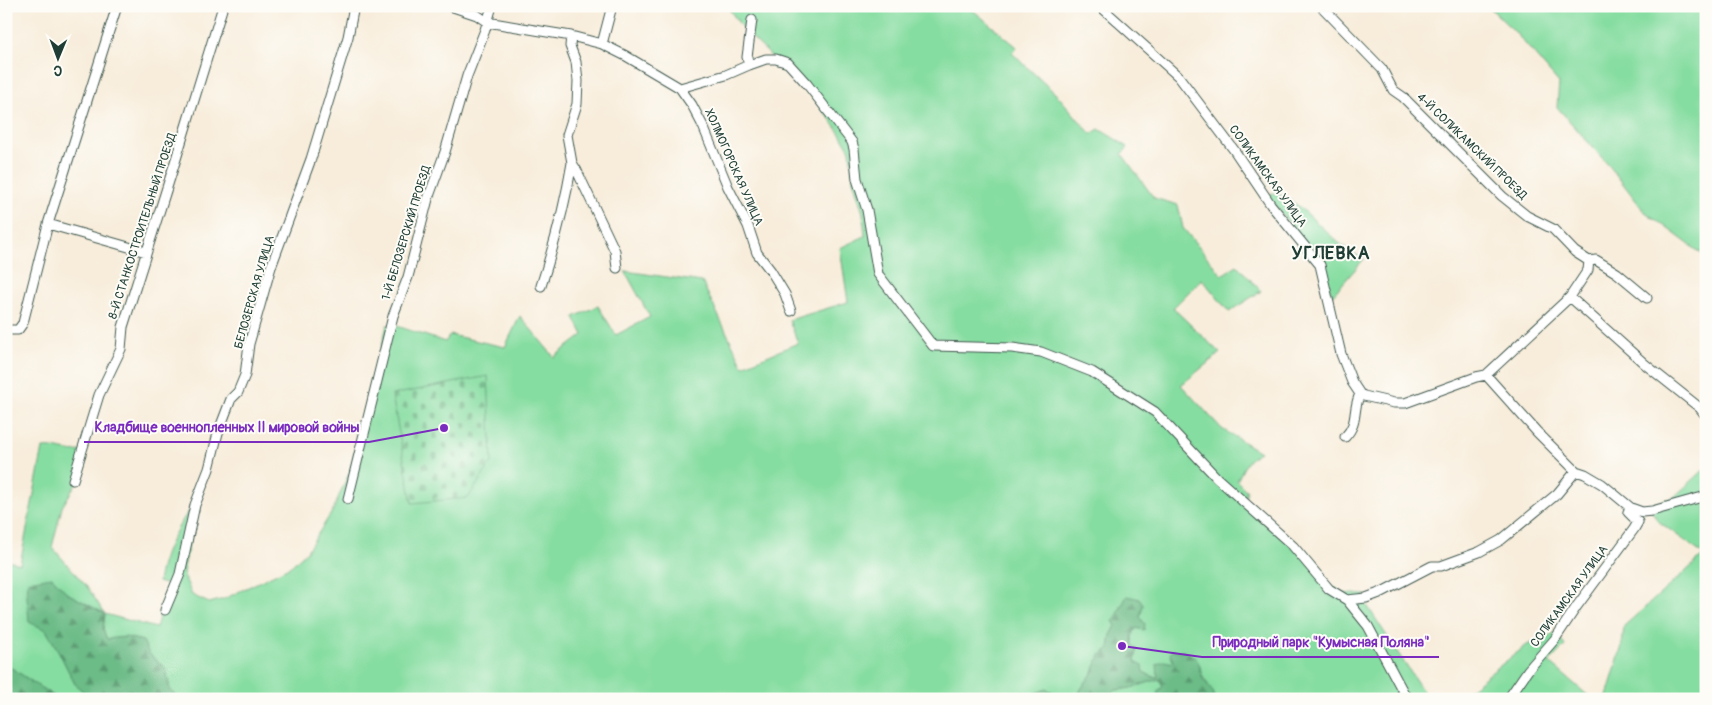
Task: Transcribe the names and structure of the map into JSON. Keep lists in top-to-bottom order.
{
  "streets": {
    "street": [
      "4-Й СОЛИКАМСКИЙ ПРОЕЗД",
      "ХОЛМОГОРСКАЯ УЛИЦА",
      "СОЛИКАМСКАЯ УЛИЦА",
      "8-Й СТАНКОСТРОИТЕЛЬНЫЙ ПРОЕЗД",
      "1-Й БЕЛОЗЕРСКИЙ ПРОЕЗД",
      "БЕЛОЗЕРСКАЯ УЛИЦА"
    ]
  },
  "crossings": [
    ["ХОЛМОГОРСКАЯ УЛИЦА", "1-Й БЕЛОЗЕРСКИЙ ПРОЕЗД"]
  ],
  "districts": ["УГЛЕВКА"],
  "places": ["Кладбище военнопленных II мировой войны", "Природный парк \"Кумысная Поляна\""],
  "north": "bottom"
}
